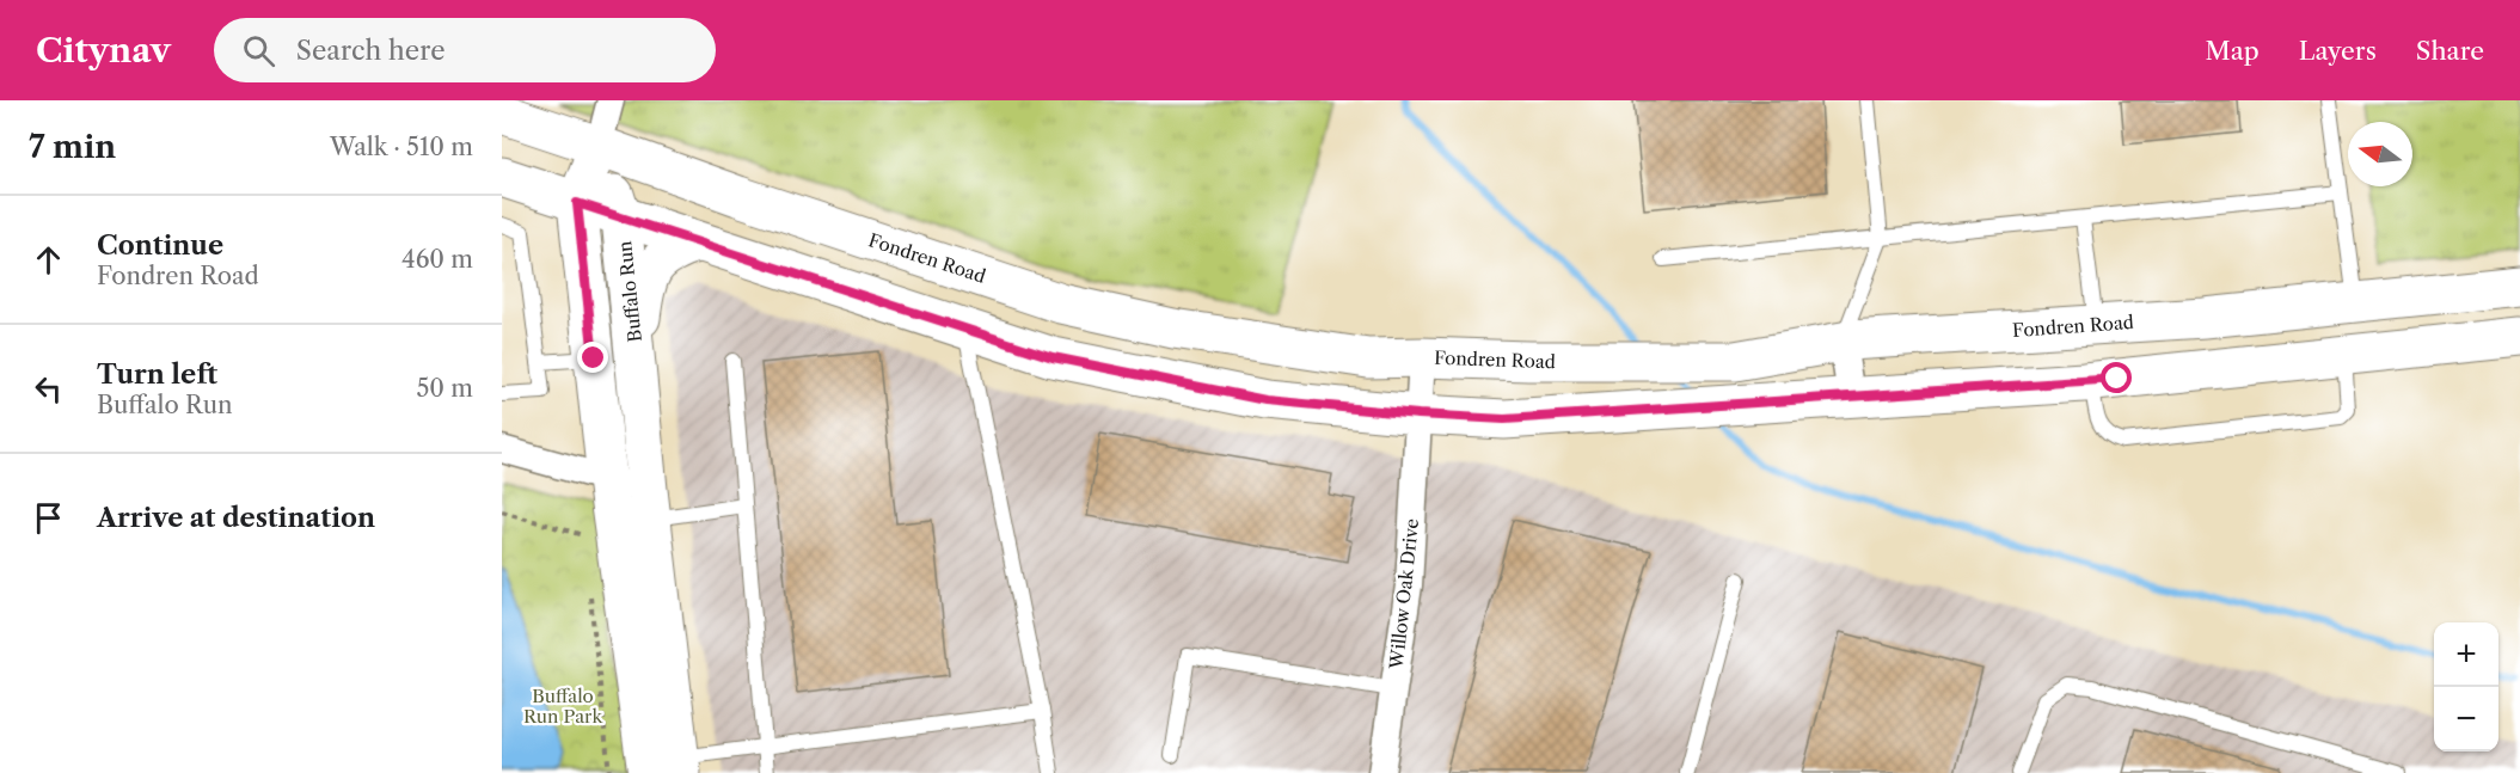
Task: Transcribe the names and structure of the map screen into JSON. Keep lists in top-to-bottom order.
{
  "streets": {
    "main road": ["Fondren Road", "Buffalo Run"],
    "street": ["Willow Oak Drive"]
  },
  "crossings": [
    ["Fondren Road", "Buffalo Run"],
    ["Fondren Road", "Willow Oak Drive"]
  ],
  "parks": ["Buffalo Run Park"],
  "north": "left",
  "page": {
    "header": "Citynav",
    "search": "Search here",
    "nav": ["Map", "Layers", "Share"],
    "heading": ["7 min", "Walk · 510 m"],
    "list": [
      ["Continue", "Fondren Road", "460 m"],
      ["Turn left", "Buffalo Run", "50 m"],
      "Arrive at destination"
    ],
    "map_buttons": ["+", "−"]
  }
}
